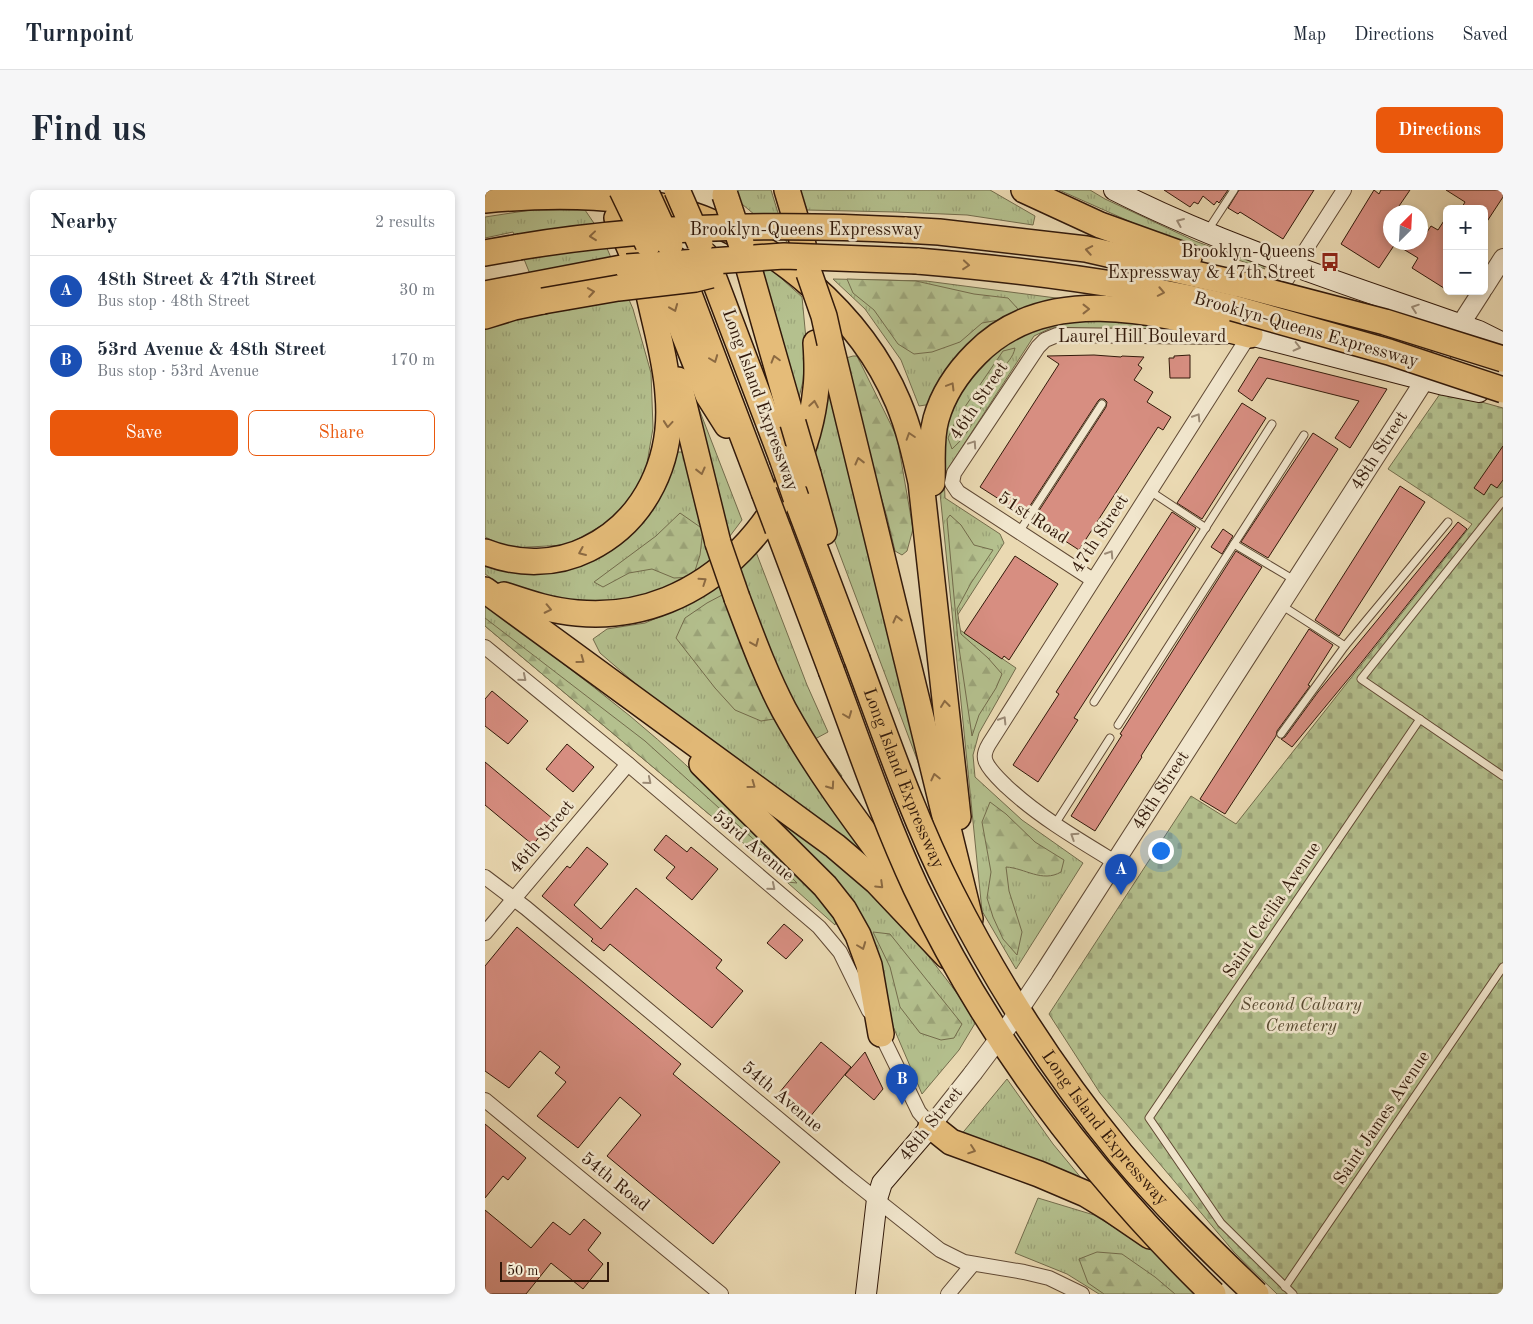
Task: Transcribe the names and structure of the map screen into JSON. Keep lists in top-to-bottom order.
{
  "streets": {
    "highway": ["Brooklyn-Queens Expressway", "Long Island Expressway"],
    "main road": ["Laurel Hill Boulevard", "48th Street"],
    "street": [
      "46th Street",
      "51st Road",
      "47th Street",
      "53rd Avenue",
      "54th Avenue",
      "54th Road"
    ],
    "lane": ["Saint Cecilia Avenue", "Saint James Avenue"]
  },
  "crossings": [
    ["Laurel Hill Boulevard", "46th Street"],
    ["Laurel Hill Boulevard", "48th Street"],
    ["Laurel Hill Boulevard", "47th Street"],
    ["46th Street", "51st Road"],
    ["46th Street", "53rd Avenue"],
    ["46th Street", "54th Avenue"],
    ["48th Street", "47th Street"],
    ["48th Street", "53rd Avenue"],
    ["48th Street", "54th Avenue"],
    ["51st Road", "47th Street"],
    ["Saint Cecilia Avenue", "Saint James Avenue"]
  ],
  "one_way": [
    "Laurel Hill Boulevard",
    "46th Street",
    "47th Street",
    "53rd Avenue"
  ],
  "parks": ["Second Calvary Cemetery"],
  "places": {
    "bus stop": ["Brooklyn-Queens Expressway & 47th Street"]
  },
  "scale_bar": "50 m",
  "north": "top right",
  "page": {
    "header": "Turnpoint",
    "nav": ["Map", "Directions", "Saved"],
    "buttons": [
      "Directions",
      ["Save", "Share"]
    ],
    "title": "Find us",
    "heading": ["Nearby", "2 results"],
    "map_buttons": ["+", "−"],
    "list": [
      {
        "mark": "A",
        "name": "48th Street & 47th Street",
        "note": "Bus stop · 48th Street",
        "value": "30 m"
      },
      {
        "mark": "B",
        "name": "53rd Avenue & 48th Street",
        "note": "Bus stop · 53rd Avenue",
        "value": "170 m"
      }
    ],
    "pins": ["A", "B"],
    "scale": "50 m"
  }
}
